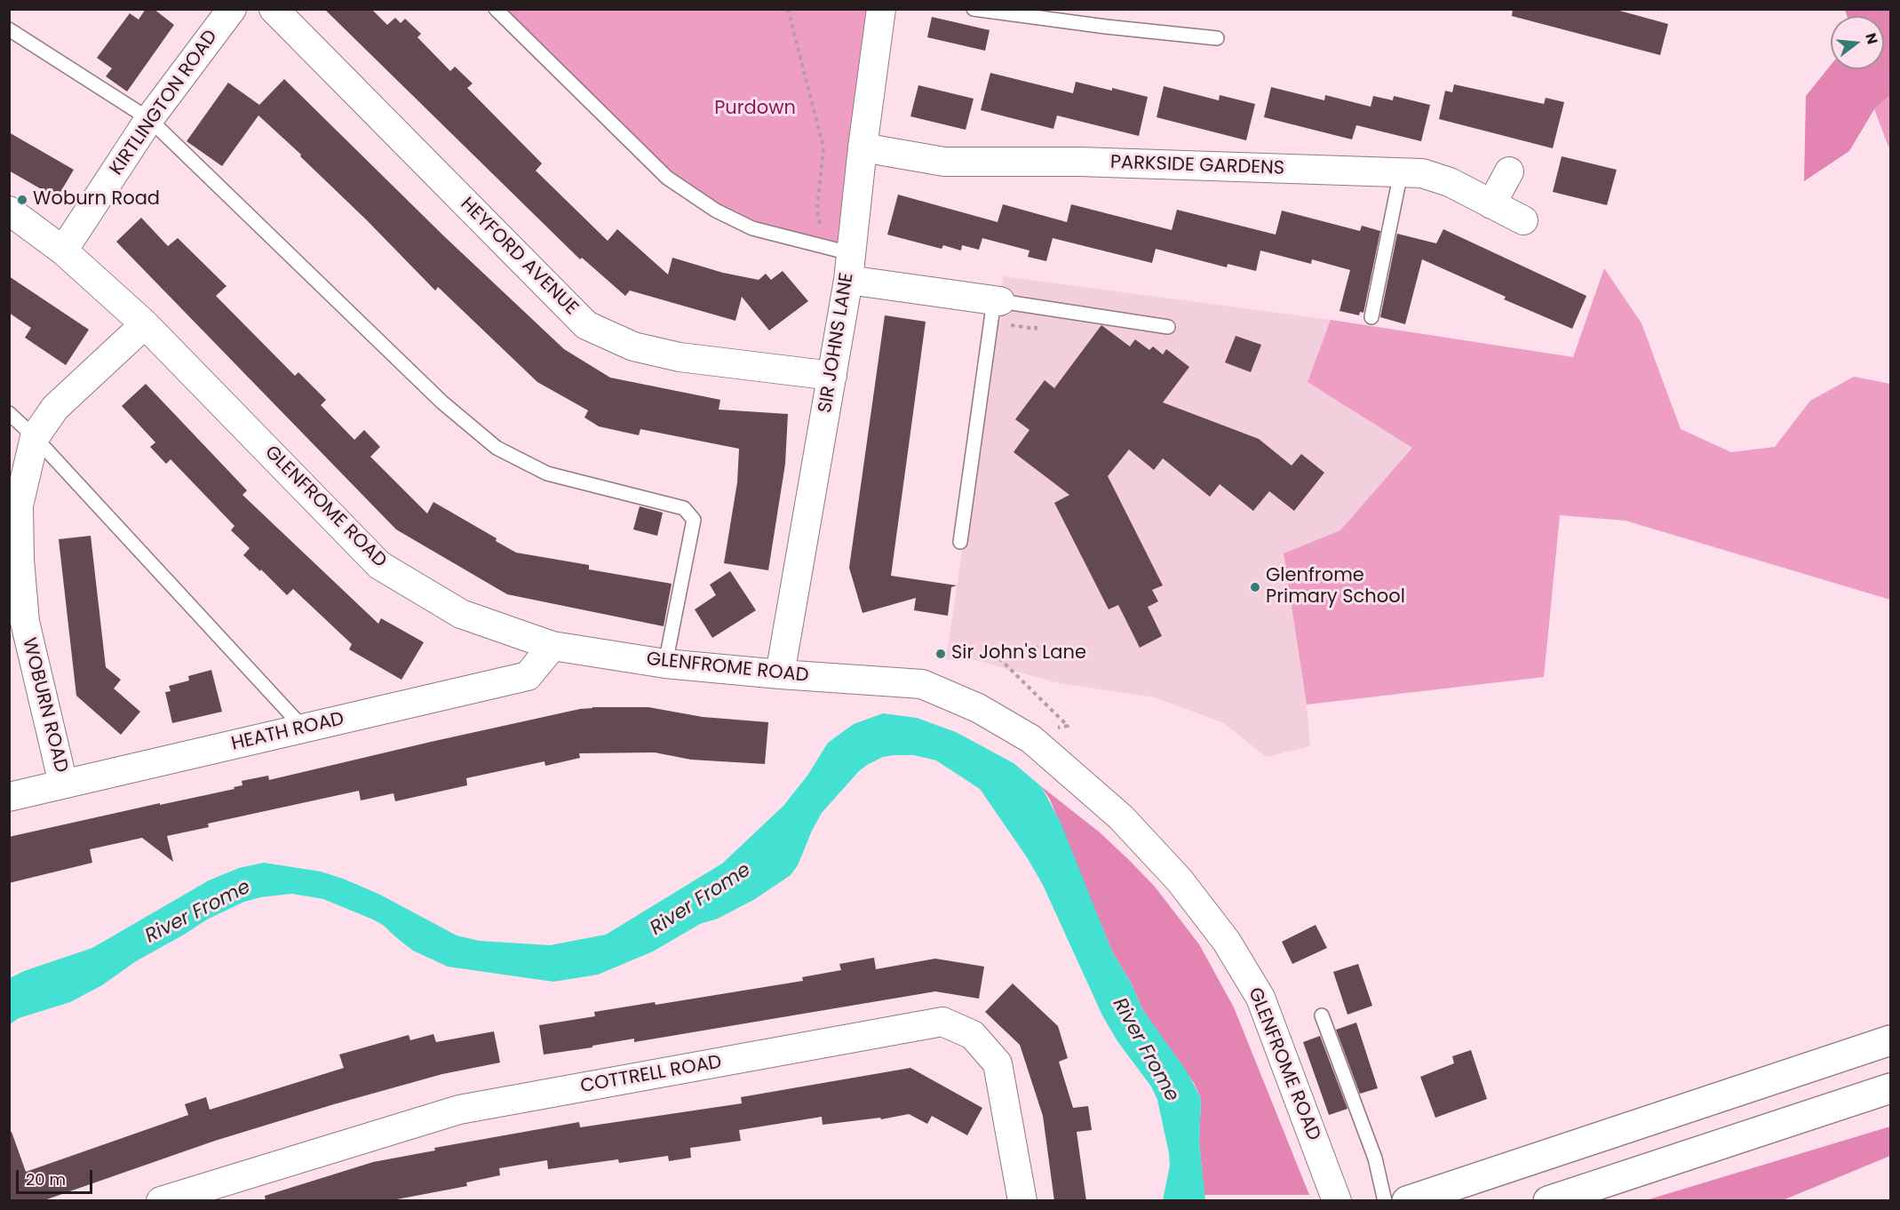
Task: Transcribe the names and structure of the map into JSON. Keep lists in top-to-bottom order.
{
  "streets": {
    "street": [
      "KIRTLINGTON ROAD",
      "PARKSIDE GARDENS",
      "HEYFORD AVENUE",
      "SIR JOHNS LANE",
      "GLENFROME ROAD",
      "WOBURN ROAD",
      "HEATH ROAD",
      "COTTRELL ROAD"
    ]
  },
  "crossings": [
    ["KIRTLINGTON ROAD", "GLENFROME ROAD"],
    ["PARKSIDE GARDENS", "SIR JOHNS LANE"],
    ["HEYFORD AVENUE", "SIR JOHNS LANE"],
    ["SIR JOHNS LANE", "GLENFROME ROAD"],
    ["GLENFROME ROAD", "WOBURN ROAD"],
    ["GLENFROME ROAD", "HEATH ROAD"],
    ["WOBURN ROAD", "HEATH ROAD"]
  ],
  "water": ["River Frome"],
  "parks": ["Purdown"],
  "places": ["Woburn Road", "Glenfrome Primary School", "Sir John's Lane"],
  "scale_bar": "20 m",
  "north": "right"
}
